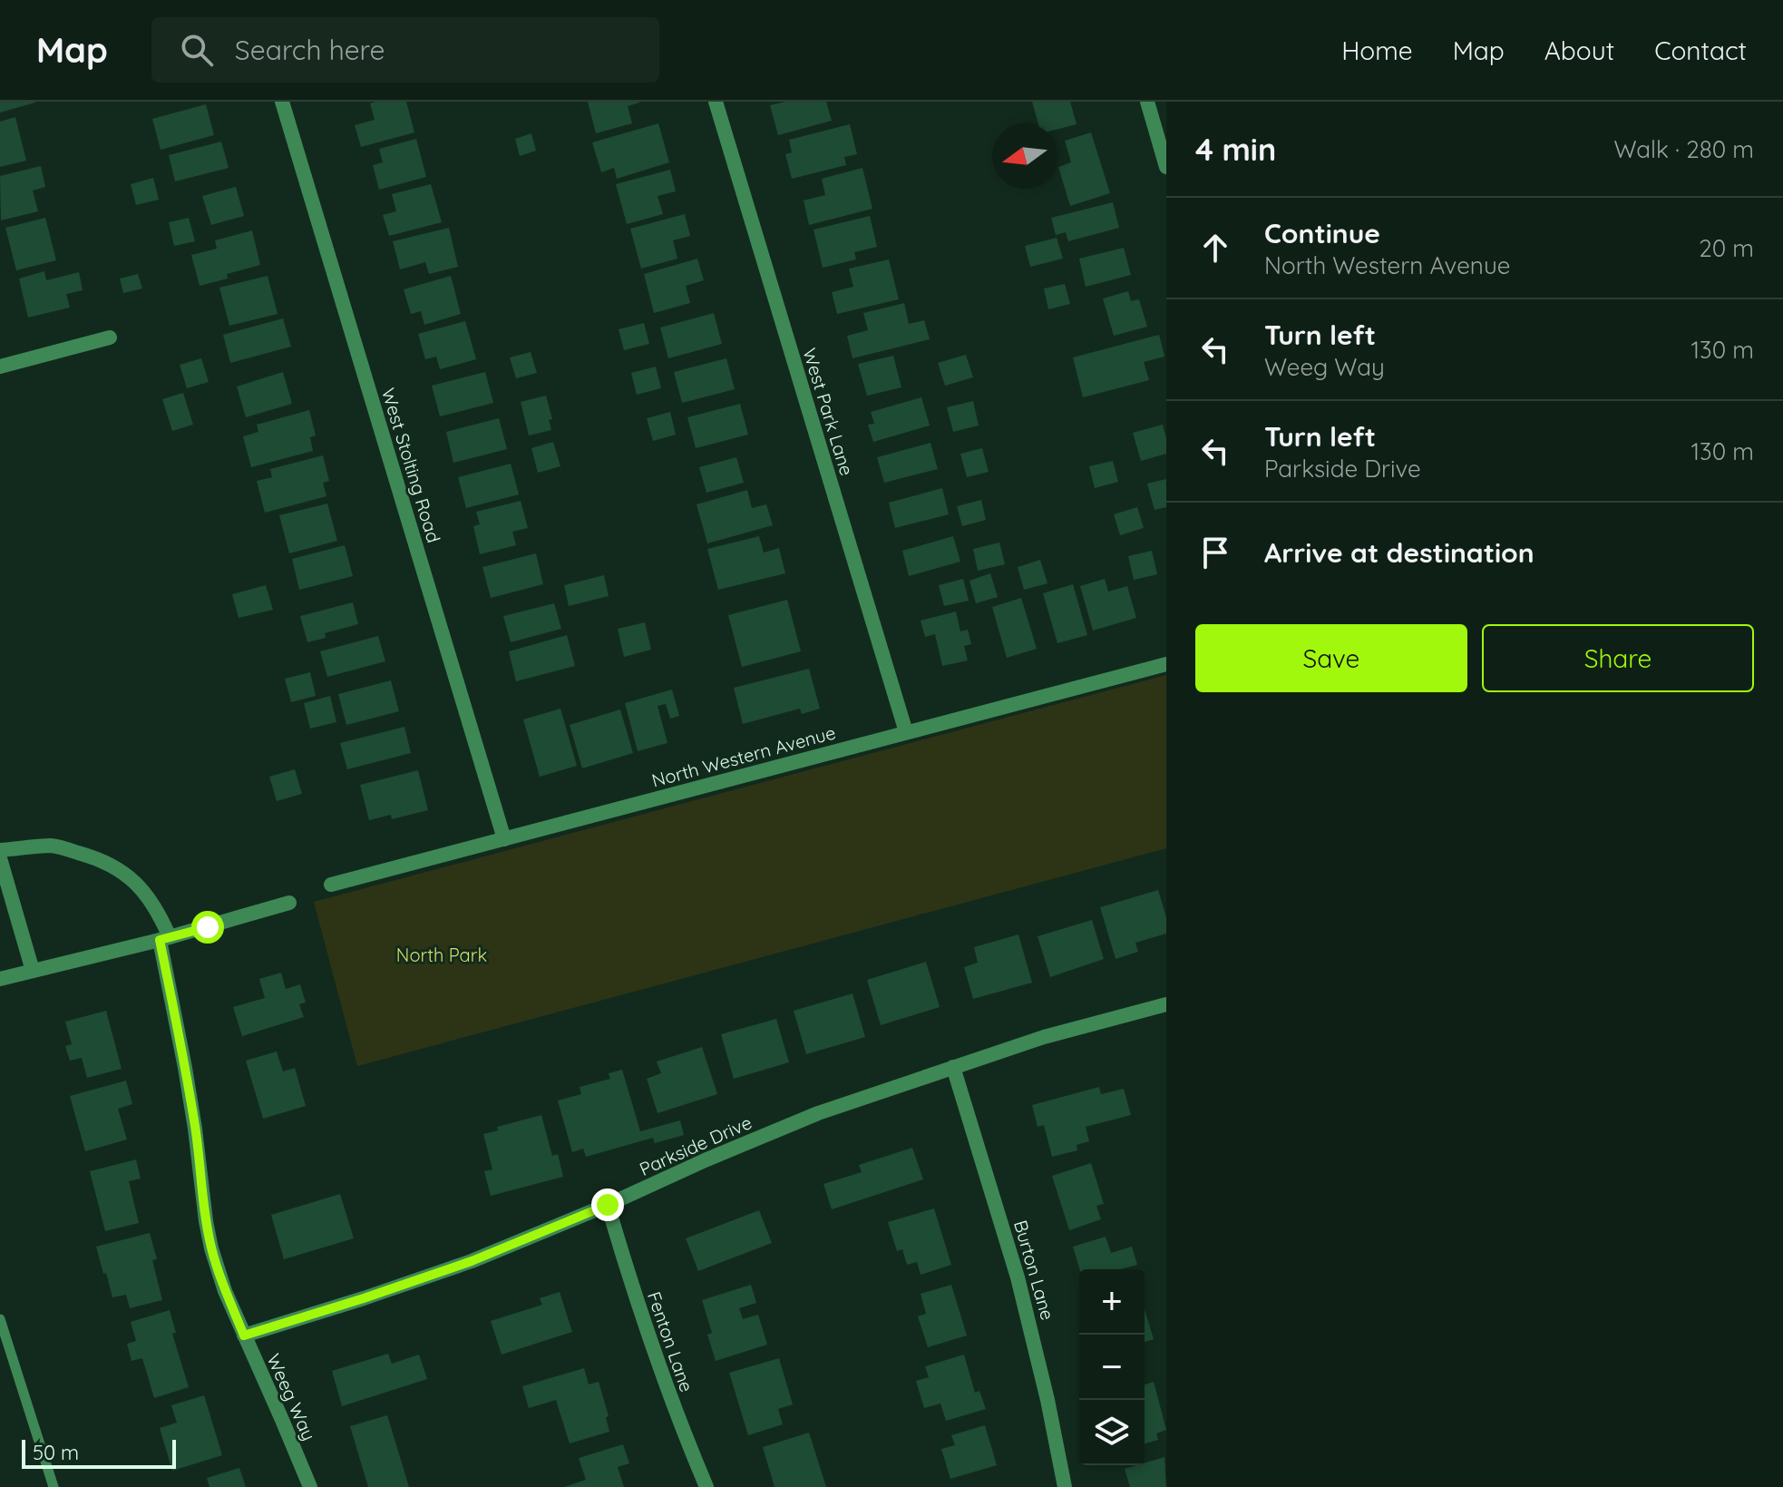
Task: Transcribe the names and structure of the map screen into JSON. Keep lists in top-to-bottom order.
{
  "streets": {
    "street": [
      "West Park Lane",
      "West Stolting Road",
      "North Western Avenue",
      "Parkside Drive",
      "Burton Lane",
      "Fenton Lane",
      "Weeg Way"
    ]
  },
  "crossings": [
    ["West Park Lane", "North Western Avenue"],
    ["West Stolting Road", "North Western Avenue"],
    ["Parkside Drive", "Burton Lane"],
    ["Parkside Drive", "Fenton Lane"],
    ["Parkside Drive", "Weeg Way"]
  ],
  "parks": ["North Park"],
  "scale_bar": "50 m",
  "north": "left",
  "page": {
    "header": "Map",
    "search": "Search here",
    "nav": [
      "Home",
      "Map",
      "About",
      "Contact"
    ],
    "heading": ["4 min", "Walk · 280 m"],
    "list": [
      ["Continue", "North Western Avenue", "20 m"],
      ["Turn left", "Weeg Way", "130 m"],
      ["Turn left", "Parkside Drive", "130 m"],
      "Arrive at destination"
    ],
    "buttons": ["Save", "Share"],
    "map_buttons": ["+", "−"],
    "scale": "50 m"
  }
}
